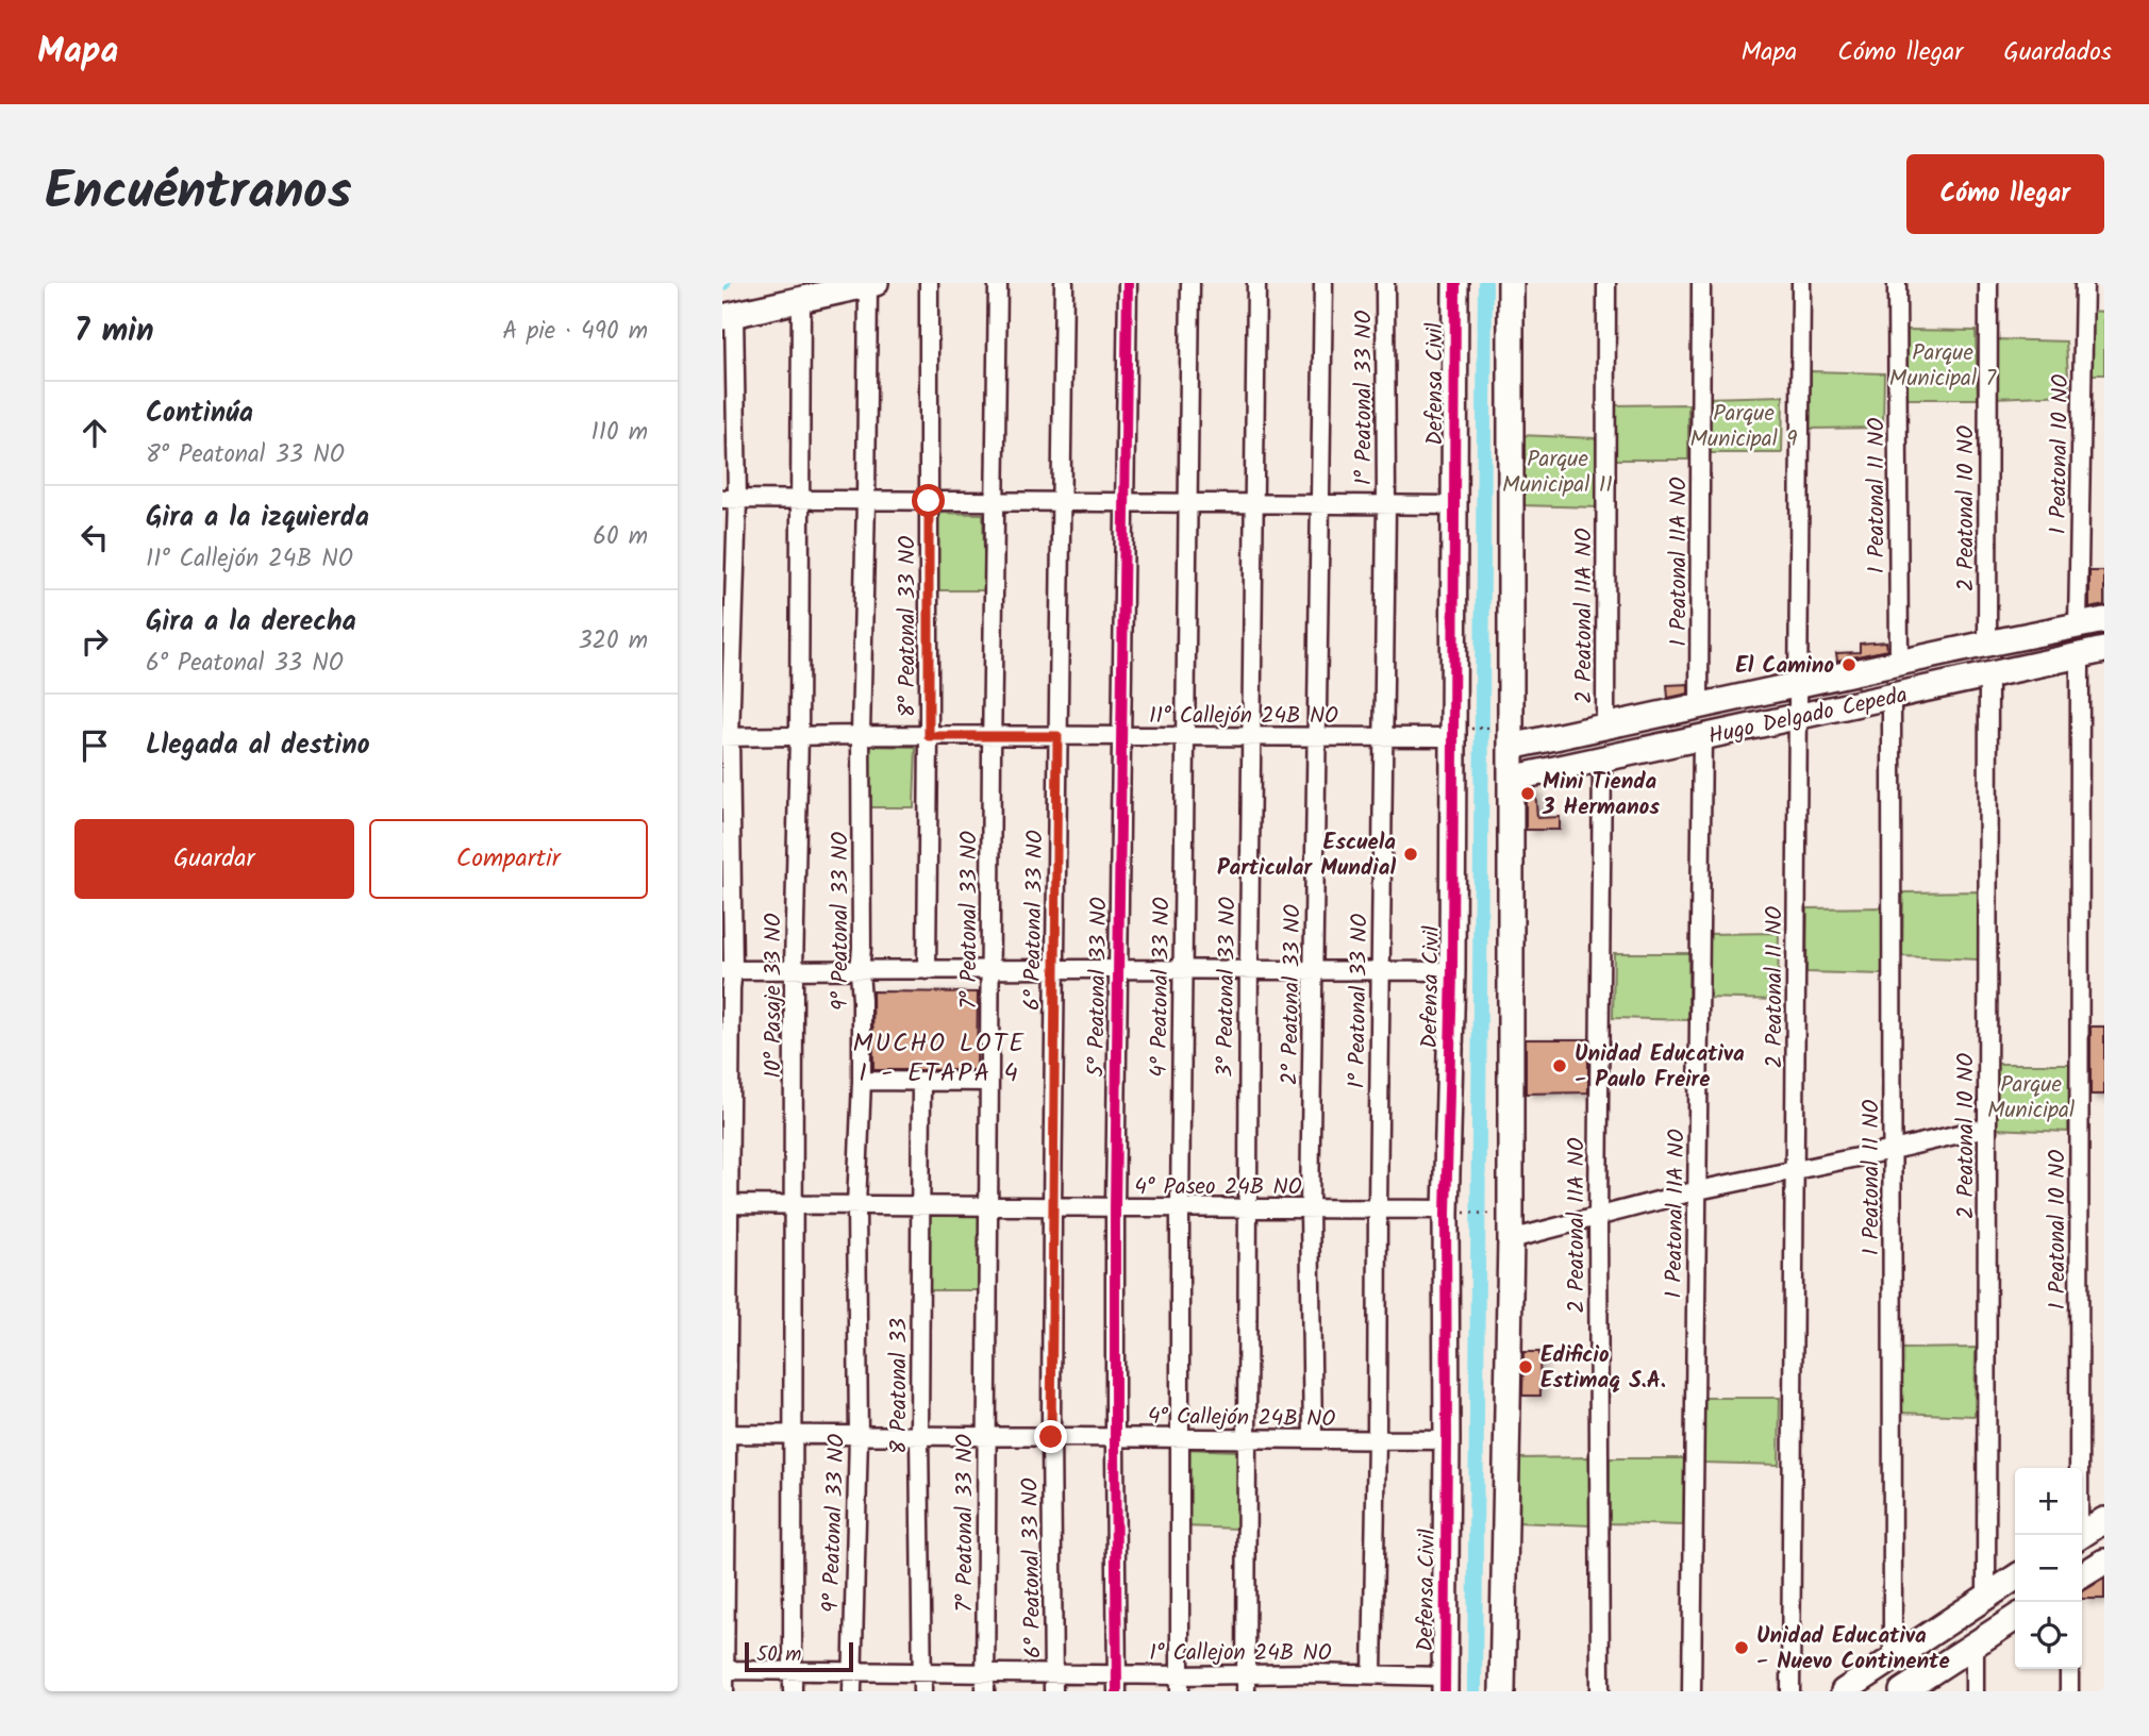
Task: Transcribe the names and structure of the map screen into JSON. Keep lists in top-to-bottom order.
{
  "streets": {
    "street": [
      "Defensa Civil",
      "1° Peatonal 33 NO",
      "1 Peatonal 10 NO",
      "1 Peatonal 11 NO",
      "2 Peatonal 10 NO",
      "1 Peatonal 11A NO",
      "2 Peatonal 11A NO",
      "8° Peatonal 33 NO",
      "11° Callejón 24B NO",
      "Hugo Delgado Cepeda",
      "7° Peatonal 33 NO",
      "6° Peatonal 33 NO",
      "9° Peatonal 33 NO",
      "5° Peatonal 33 NO",
      "4° Peatonal 33 NO",
      "3° Peatonal 33 NO",
      "2 Peatonal 11 NO",
      "2° Peatonal 33 NO",
      "10° Pasaje 33 NO",
      "4° Paseo 24B NO",
      "8 Peatonal 33",
      "4° Callejón 24B NO",
      "1° Callejon 24B NO"
    ]
  },
  "crossings": [
    ["Defensa Civil", "11° Callejón 24B NO"],
    ["Defensa Civil", "4° Paseo 24B NO"],
    ["Defensa Civil", "4° Callejón 24B NO"],
    ["Defensa Civil", "1° Callejon 24B NO"],
    ["1° Peatonal 33 NO", "11° Callejón 24B NO"],
    ["1° Peatonal 33 NO", "4° Paseo 24B NO"],
    ["1° Peatonal 33 NO", "4° Callejón 24B NO"],
    ["1° Peatonal 33 NO", "1° Callejon 24B NO"],
    ["1 Peatonal 10 NO", "Hugo Delgado Cepeda"],
    ["1 Peatonal 11 NO", "Hugo Delgado Cepeda"],
    ["2 Peatonal 10 NO", "Hugo Delgado Cepeda"],
    ["1 Peatonal 11A NO", "Hugo Delgado Cepeda"],
    ["2 Peatonal 11A NO", "Hugo Delgado Cepeda"],
    ["8° Peatonal 33 NO", "11° Callejón 24B NO"],
    ["11° Callejón 24B NO", "7° Peatonal 33 NO"],
    ["11° Callejón 24B NO", "6° Peatonal 33 NO"],
    ["11° Callejón 24B NO", "9° Peatonal 33 NO"],
    ["11° Callejón 24B NO", "5° Peatonal 33 NO"],
    ["11° Callejón 24B NO", "4° Peatonal 33 NO"],
    ["11° Callejón 24B NO", "3° Peatonal 33 NO"],
    ["11° Callejón 24B NO", "2° Peatonal 33 NO"],
    ["11° Callejón 24B NO", "10° Pasaje 33 NO"],
    ["Hugo Delgado Cepeda", "2 Peatonal 11 NO"],
    ["7° Peatonal 33 NO", "4° Paseo 24B NO"],
    ["7° Peatonal 33 NO", "4° Callejón 24B NO"],
    ["7° Peatonal 33 NO", "1° Callejon 24B NO"],
    ["6° Peatonal 33 NO", "4° Paseo 24B NO"],
    ["6° Peatonal 33 NO", "4° Callejón 24B NO"],
    ["6° Peatonal 33 NO", "1° Callejon 24B NO"],
    ["9° Peatonal 33 NO", "4° Paseo 24B NO"],
    ["9° Peatonal 33 NO", "4° Callejón 24B NO"],
    ["9° Peatonal 33 NO", "1° Callejon 24B NO"],
    ["5° Peatonal 33 NO", "4° Paseo 24B NO"],
    ["5° Peatonal 33 NO", "4° Callejón 24B NO"],
    ["5° Peatonal 33 NO", "1° Callejon 24B NO"],
    ["4° Peatonal 33 NO", "4° Paseo 24B NO"],
    ["4° Peatonal 33 NO", "4° Callejón 24B NO"],
    ["4° Peatonal 33 NO", "1° Callejon 24B NO"],
    ["3° Peatonal 33 NO", "4° Paseo 24B NO"],
    ["3° Peatonal 33 NO", "4° Callejón 24B NO"],
    ["3° Peatonal 33 NO", "1° Callejon 24B NO"],
    ["2° Peatonal 33 NO", "4° Paseo 24B NO"],
    ["2° Peatonal 33 NO", "4° Callejón 24B NO"],
    ["10° Pasaje 33 NO", "4° Paseo 24B NO"],
    ["10° Pasaje 33 NO", "4° Callejón 24B NO"],
    ["10° Pasaje 33 NO", "1° Callejon 24B NO"],
    ["4° Paseo 24B NO", "8 Peatonal 33"],
    ["8 Peatonal 33", "4° Callejón 24B NO"],
    ["8 Peatonal 33", "1° Callejon 24B NO"]
  ],
  "districts": ["MUCHO LOTE I - ETAPA 4"],
  "parks": [
    "Parque Municipal 7",
    "Parque Municipal 9",
    "Parque Municipal 11",
    "Parque Municipal"
  ],
  "places": [
    "El Camino",
    "Mini Tienda 3 Hermanos",
    "Escuela Particular Mundial",
    "Unidad Educativa - Paulo Freire",
    "Edificio Estimaq S.A.",
    "Unidad Educativa - Nuevo Continente"
  ],
  "scale_bar": "50 m",
  "page": {
    "header": "Mapa",
    "nav": ["Mapa", "Cómo llegar", "Guardados"],
    "title": "Encuéntranos",
    "buttons": [
      "Cómo llegar",
      ["Guardar", "Compartir"]
    ],
    "heading": ["7 min", "A pie · 490 m"],
    "list": [
      ["Continúa", "8° Peatonal 33 NO", "110 m"],
      ["Gira a la izquierda", "11° Callejón 24B NO", "60 m"],
      ["Gira a la derecha", "6° Peatonal 33 NO", "320 m"],
      "Llegada al destino"
    ],
    "map_buttons": ["+", "−"],
    "scale": "50 m"
  }
}
